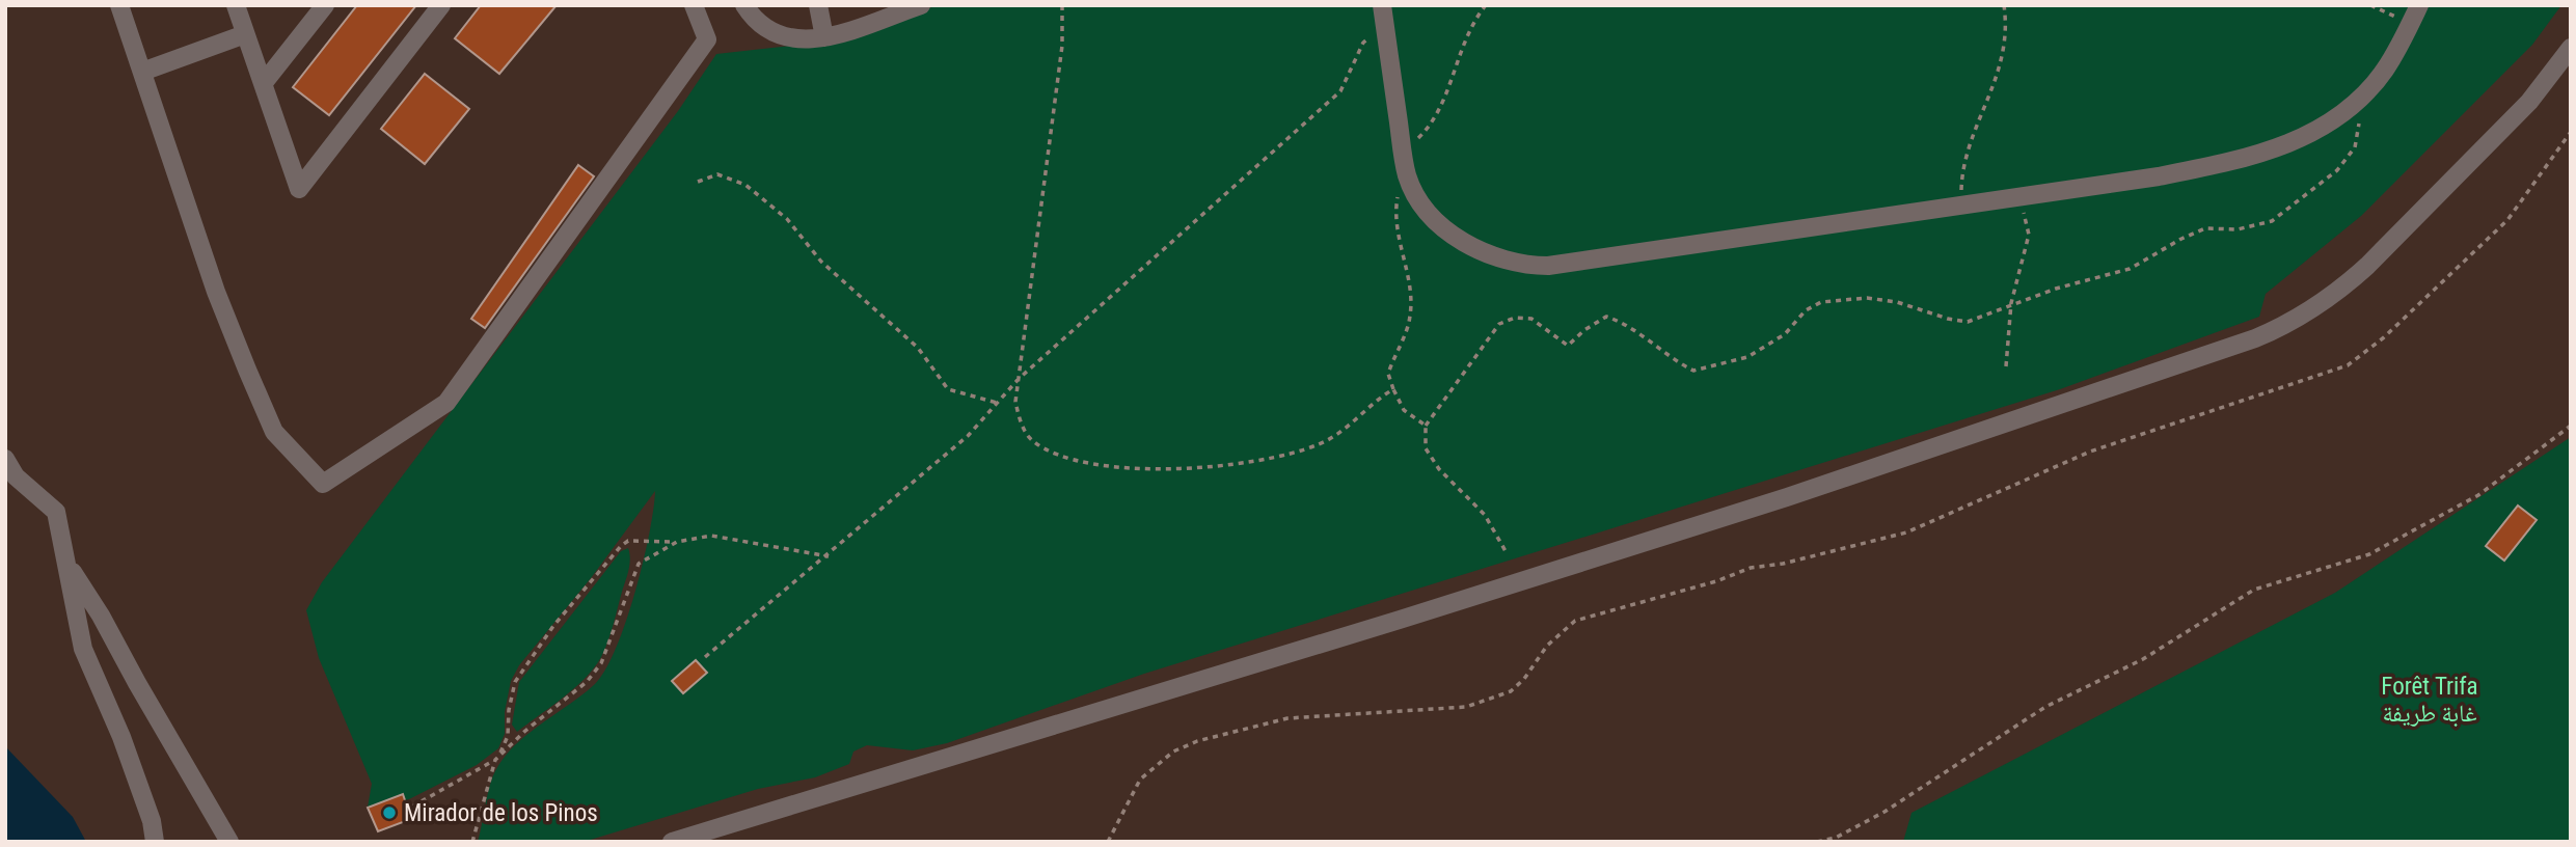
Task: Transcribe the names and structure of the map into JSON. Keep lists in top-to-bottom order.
{
  "parks": ["Forêt Trifa غابة طريفة"],
  "places": ["Mirador de los Pinos"]
}
